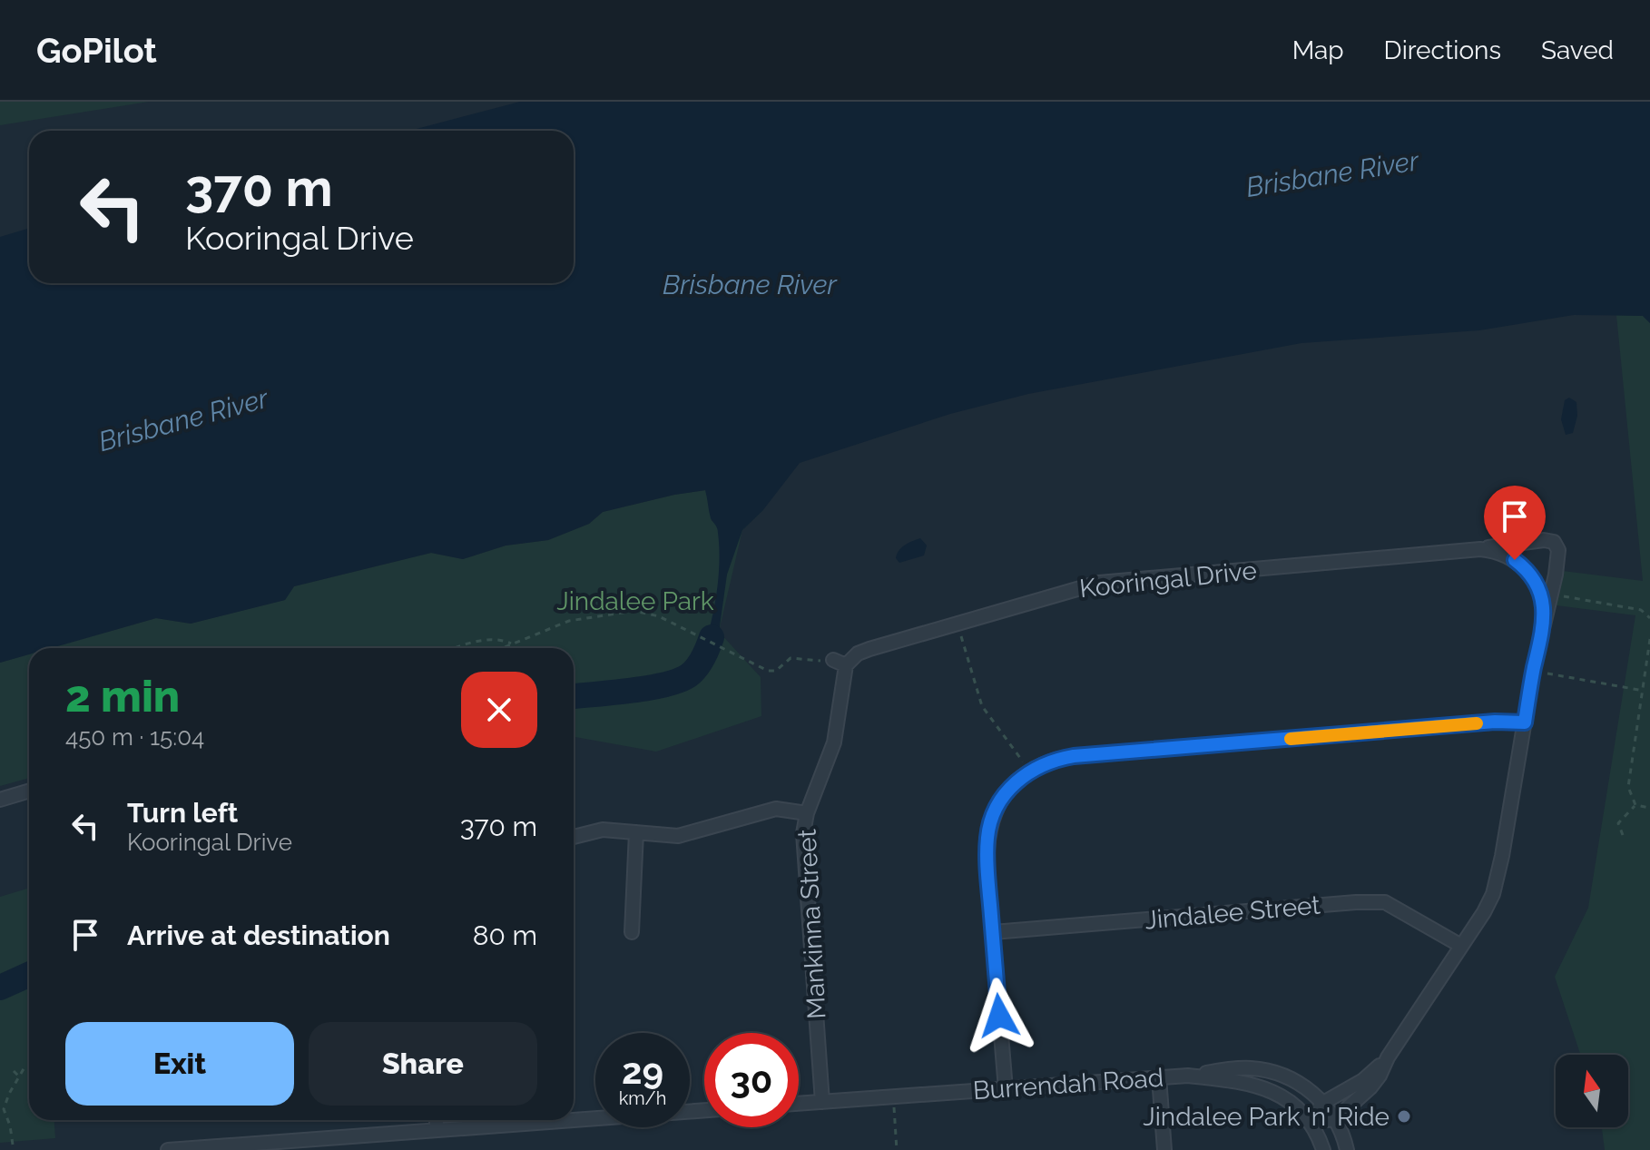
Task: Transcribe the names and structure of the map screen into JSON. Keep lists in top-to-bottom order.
{
  "streets": {
    "street": [
      "Kooringal Drive",
      "Jindalee Street",
      "Mankinna Street",
      "Burrendah Road"
    ]
  },
  "crossings": [
    ["Kooringal Drive", "Jindalee Street"],
    ["Kooringal Drive", "Mankinna Street"],
    ["Mankinna Street", "Burrendah Road"]
  ],
  "water": ["Brisbane River"],
  "parks": ["Jindalee Park"],
  "places": ["Jindalee Park 'n' Ride"],
  "north": "top",
  "page": {
    "header": "GoPilot",
    "nav": ["Map", "Directions", "Saved"],
    "turn": ["370 m", "Kooringal Drive"],
    "heading": ["2 min", "450 m · 15:04"],
    "list": [
      {
        "name": "Turn left",
        "note": "Kooringal Drive",
        "value": "370 m"
      },
      {
        "name": "Arrive at destination",
        "value": "80 m"
      }
    ],
    "buttons": ["Exit", "Share"],
    "speed": "29 km/h",
    "limit": "30"
  }
}
